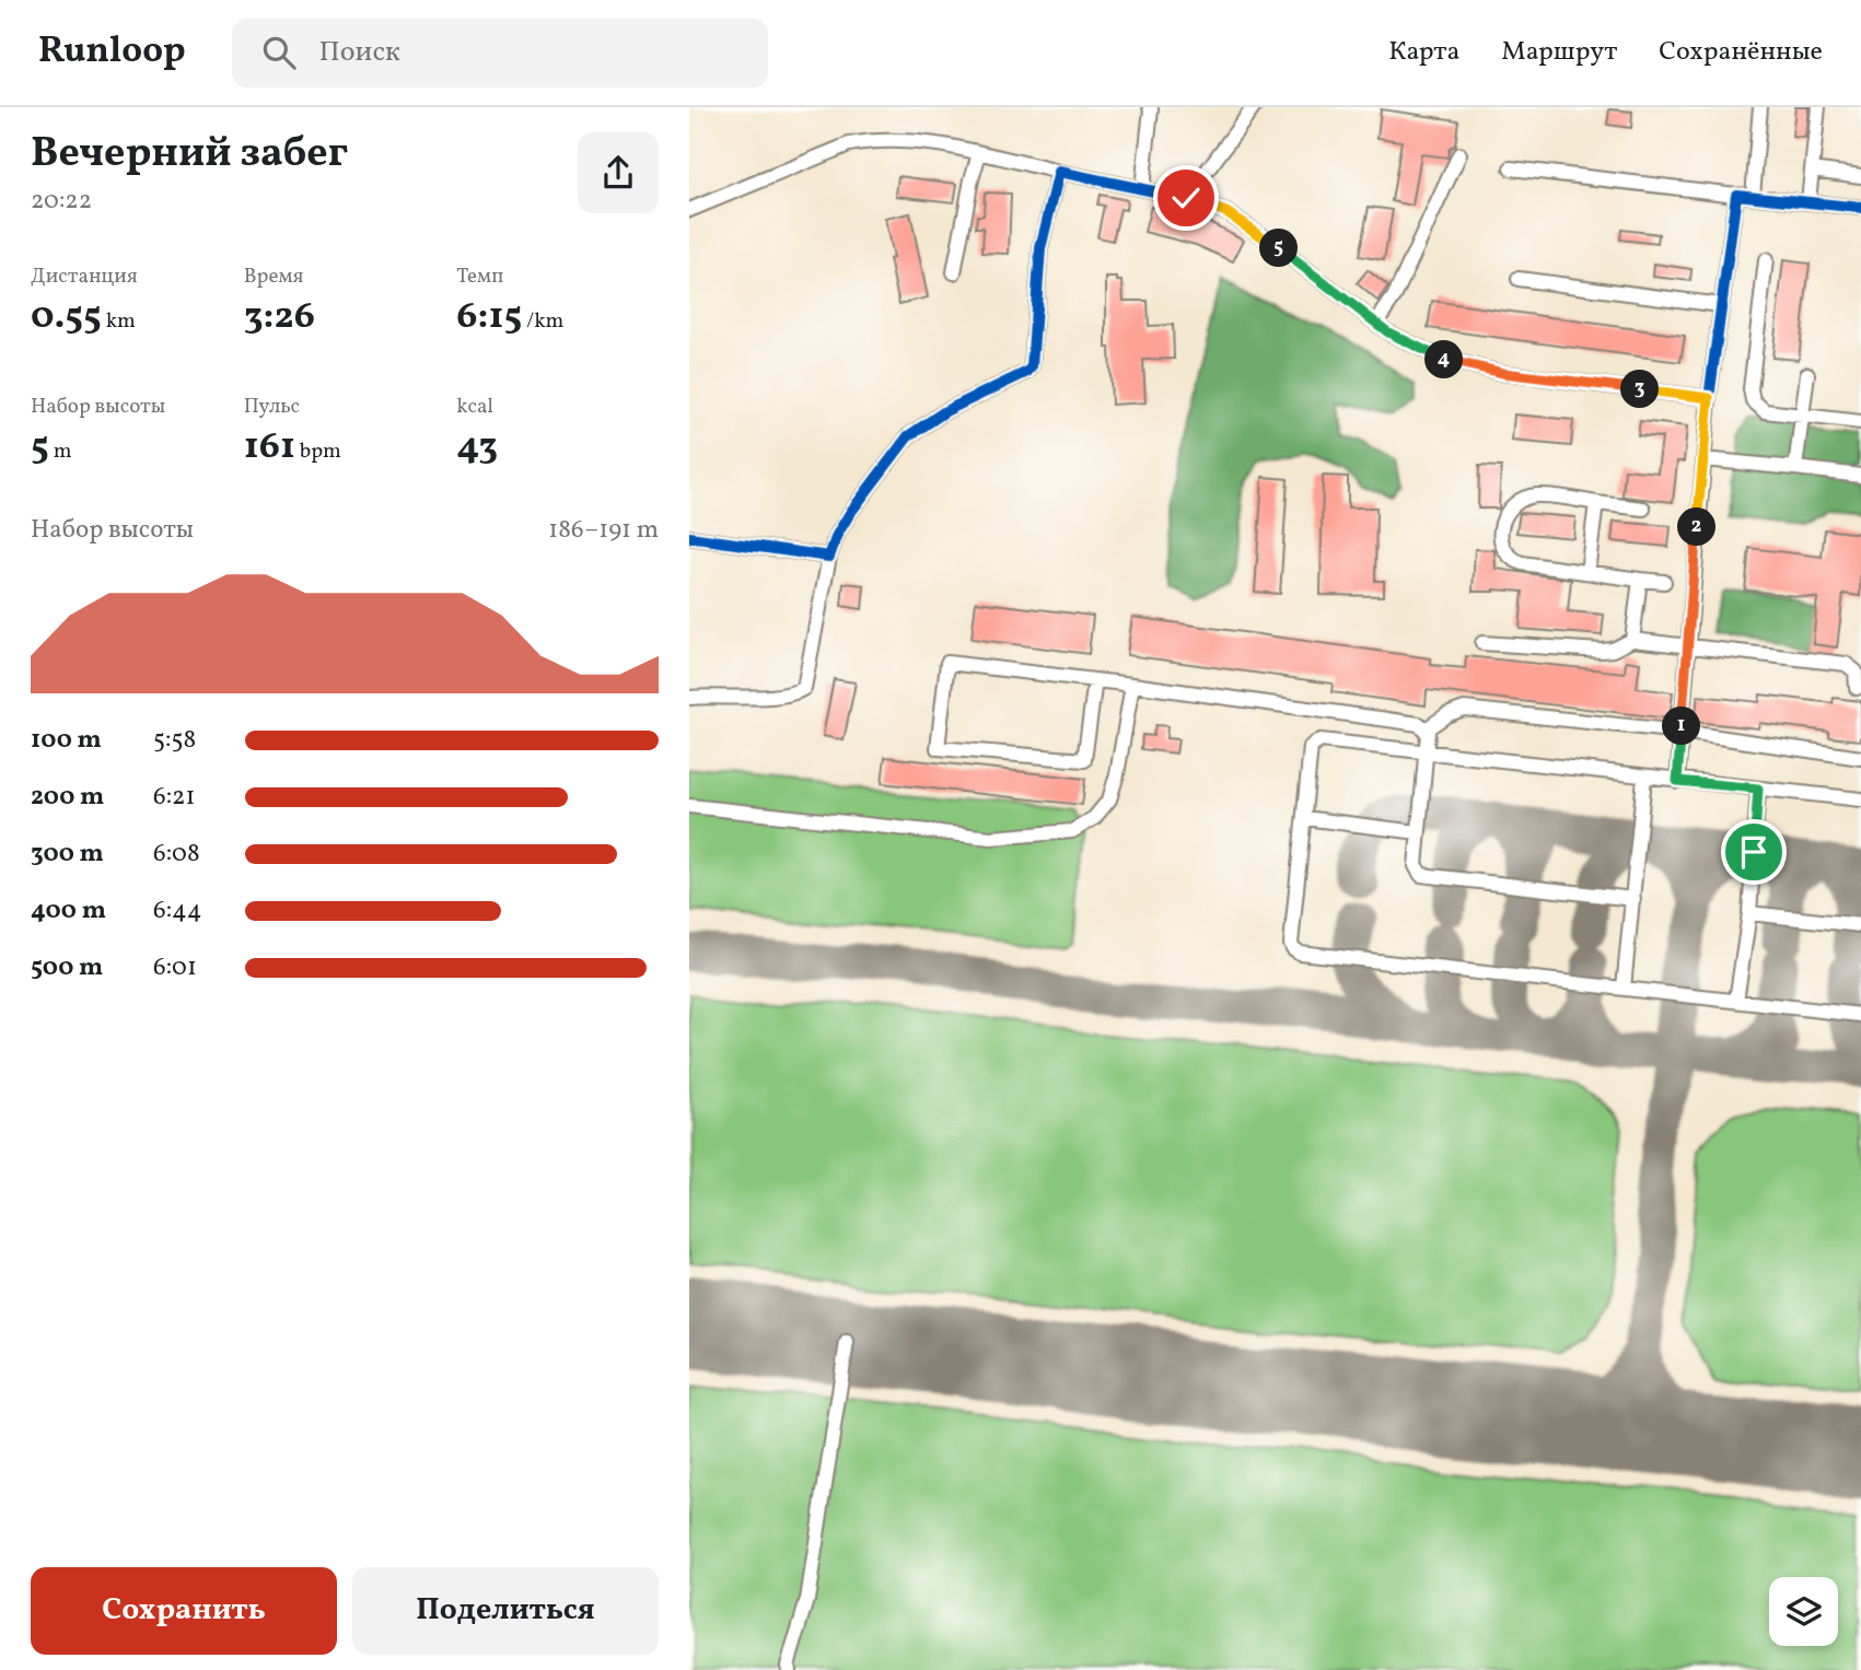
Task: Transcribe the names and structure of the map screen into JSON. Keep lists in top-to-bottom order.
{
  "page": {
    "header": "Runloop",
    "search": "Поиск",
    "nav": ["Карта", "Маршрут", "Сохранённые"],
    "heading": ["Вечерний забег", "20:22"],
    "pins": [
      "5",
      "4",
      "3",
      "2",
      "1"
    ],
    "stats": [
      ["Дистанция", "0.55 km"],
      ["Время", "3:26"],
      ["Темп", "6:15 /km"],
      ["Набор высоты", "5 m"],
      ["Пульс", "161 bpm"],
      ["kcal", "43"]
    ],
    "chart": ["Набор высоты", "186–191 m"],
    "list": [
      {
        "name": "100 m",
        "note": "5:58"
      },
      {
        "name": "200 m",
        "note": "6:21"
      },
      {
        "name": "300 m",
        "note": "6:08"
      },
      {
        "name": "400 m",
        "note": "6:44"
      },
      {
        "name": "500 m",
        "note": "6:01"
      }
    ],
    "buttons": ["Сохранить", "Поделиться"]
  }
}
